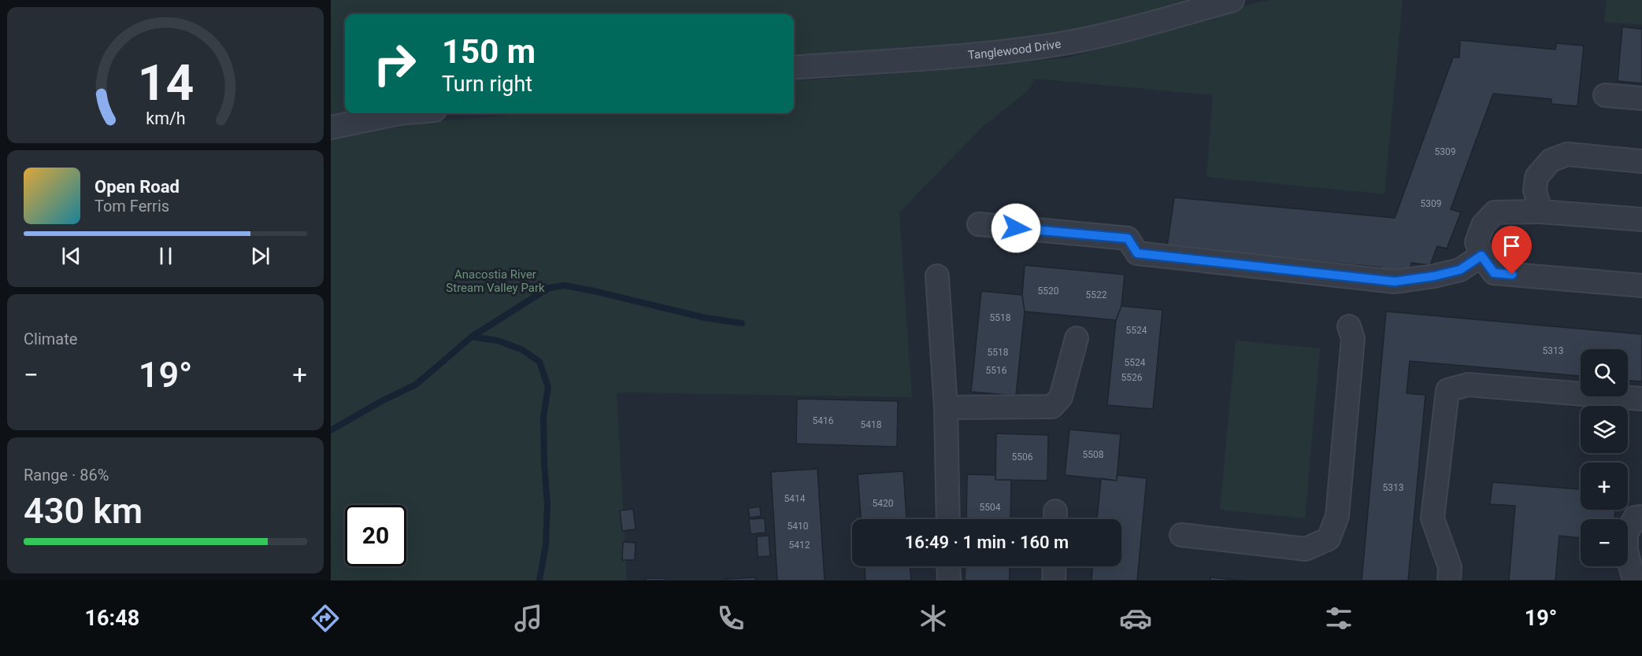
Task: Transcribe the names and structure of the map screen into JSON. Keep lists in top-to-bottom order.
{
  "streets": {
    "street": ["Tanglewood Drive"]
  },
  "parks": ["Anacostia River Stream Valley Park"],
  "house_numbers": [
    "5309",
    "5309",
    "5520",
    "5522",
    "5518",
    "5524",
    "5313",
    "5518",
    "5524",
    "5516",
    "5526",
    "5416",
    "5418",
    "5508",
    "5506",
    "5313",
    "5414",
    "5420",
    "5504",
    "5410",
    "5412"
  ],
  "page": {
    "turn": ["150 m", "Turn right"],
    "song": ["Open Road", "Tom Ferris"],
    "tile": [
      "Climate",
      ["Range · 86%", "430 km"]
    ],
    "map_buttons": ["+", "−"],
    "heat": ["−", "19°", "+"],
    "limit": "20",
    "trip": "16:49 · 1 min · 160 m",
    "tabs": ["16:48", "19°"],
    "gauge": ["14", "km/h"]
  }
}
